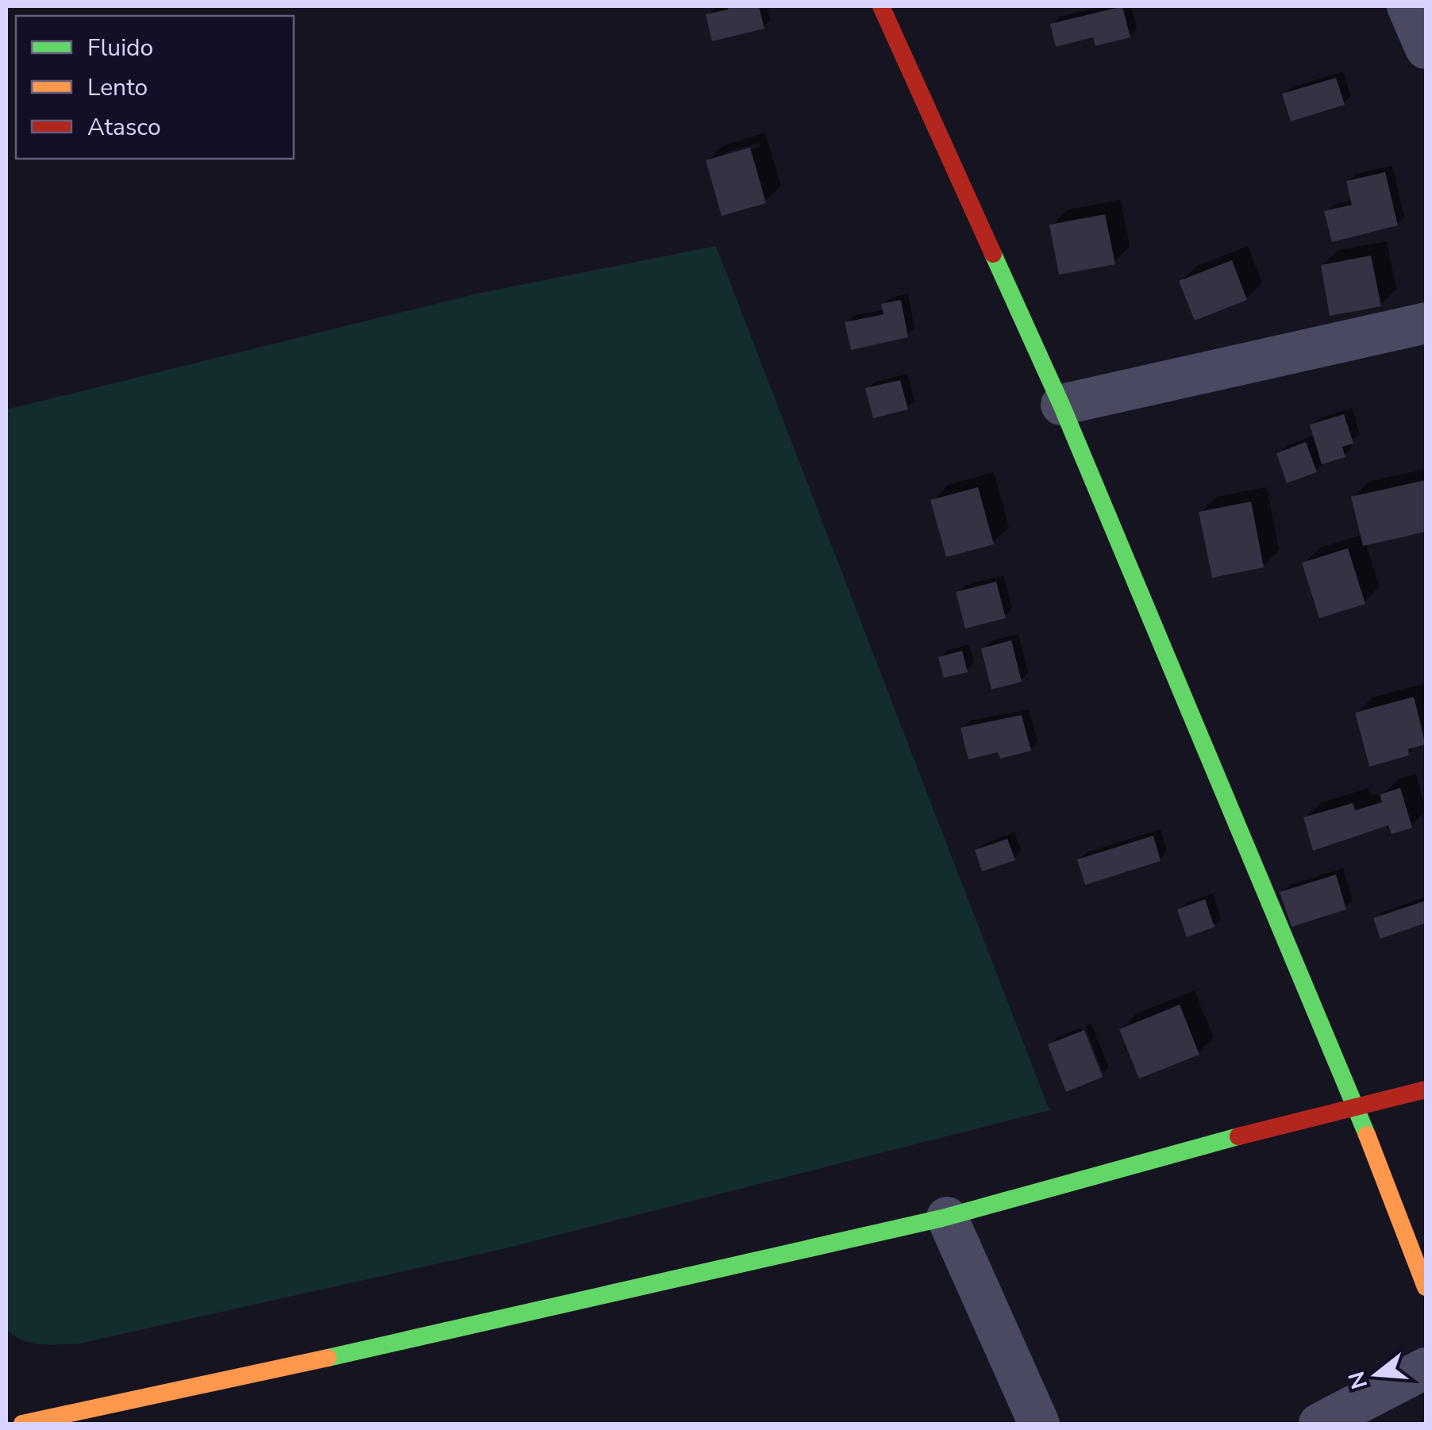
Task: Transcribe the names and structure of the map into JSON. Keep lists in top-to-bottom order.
{
  "legend": ["Fluido", "Lento", "Atasco"],
  "north": "left"
}
